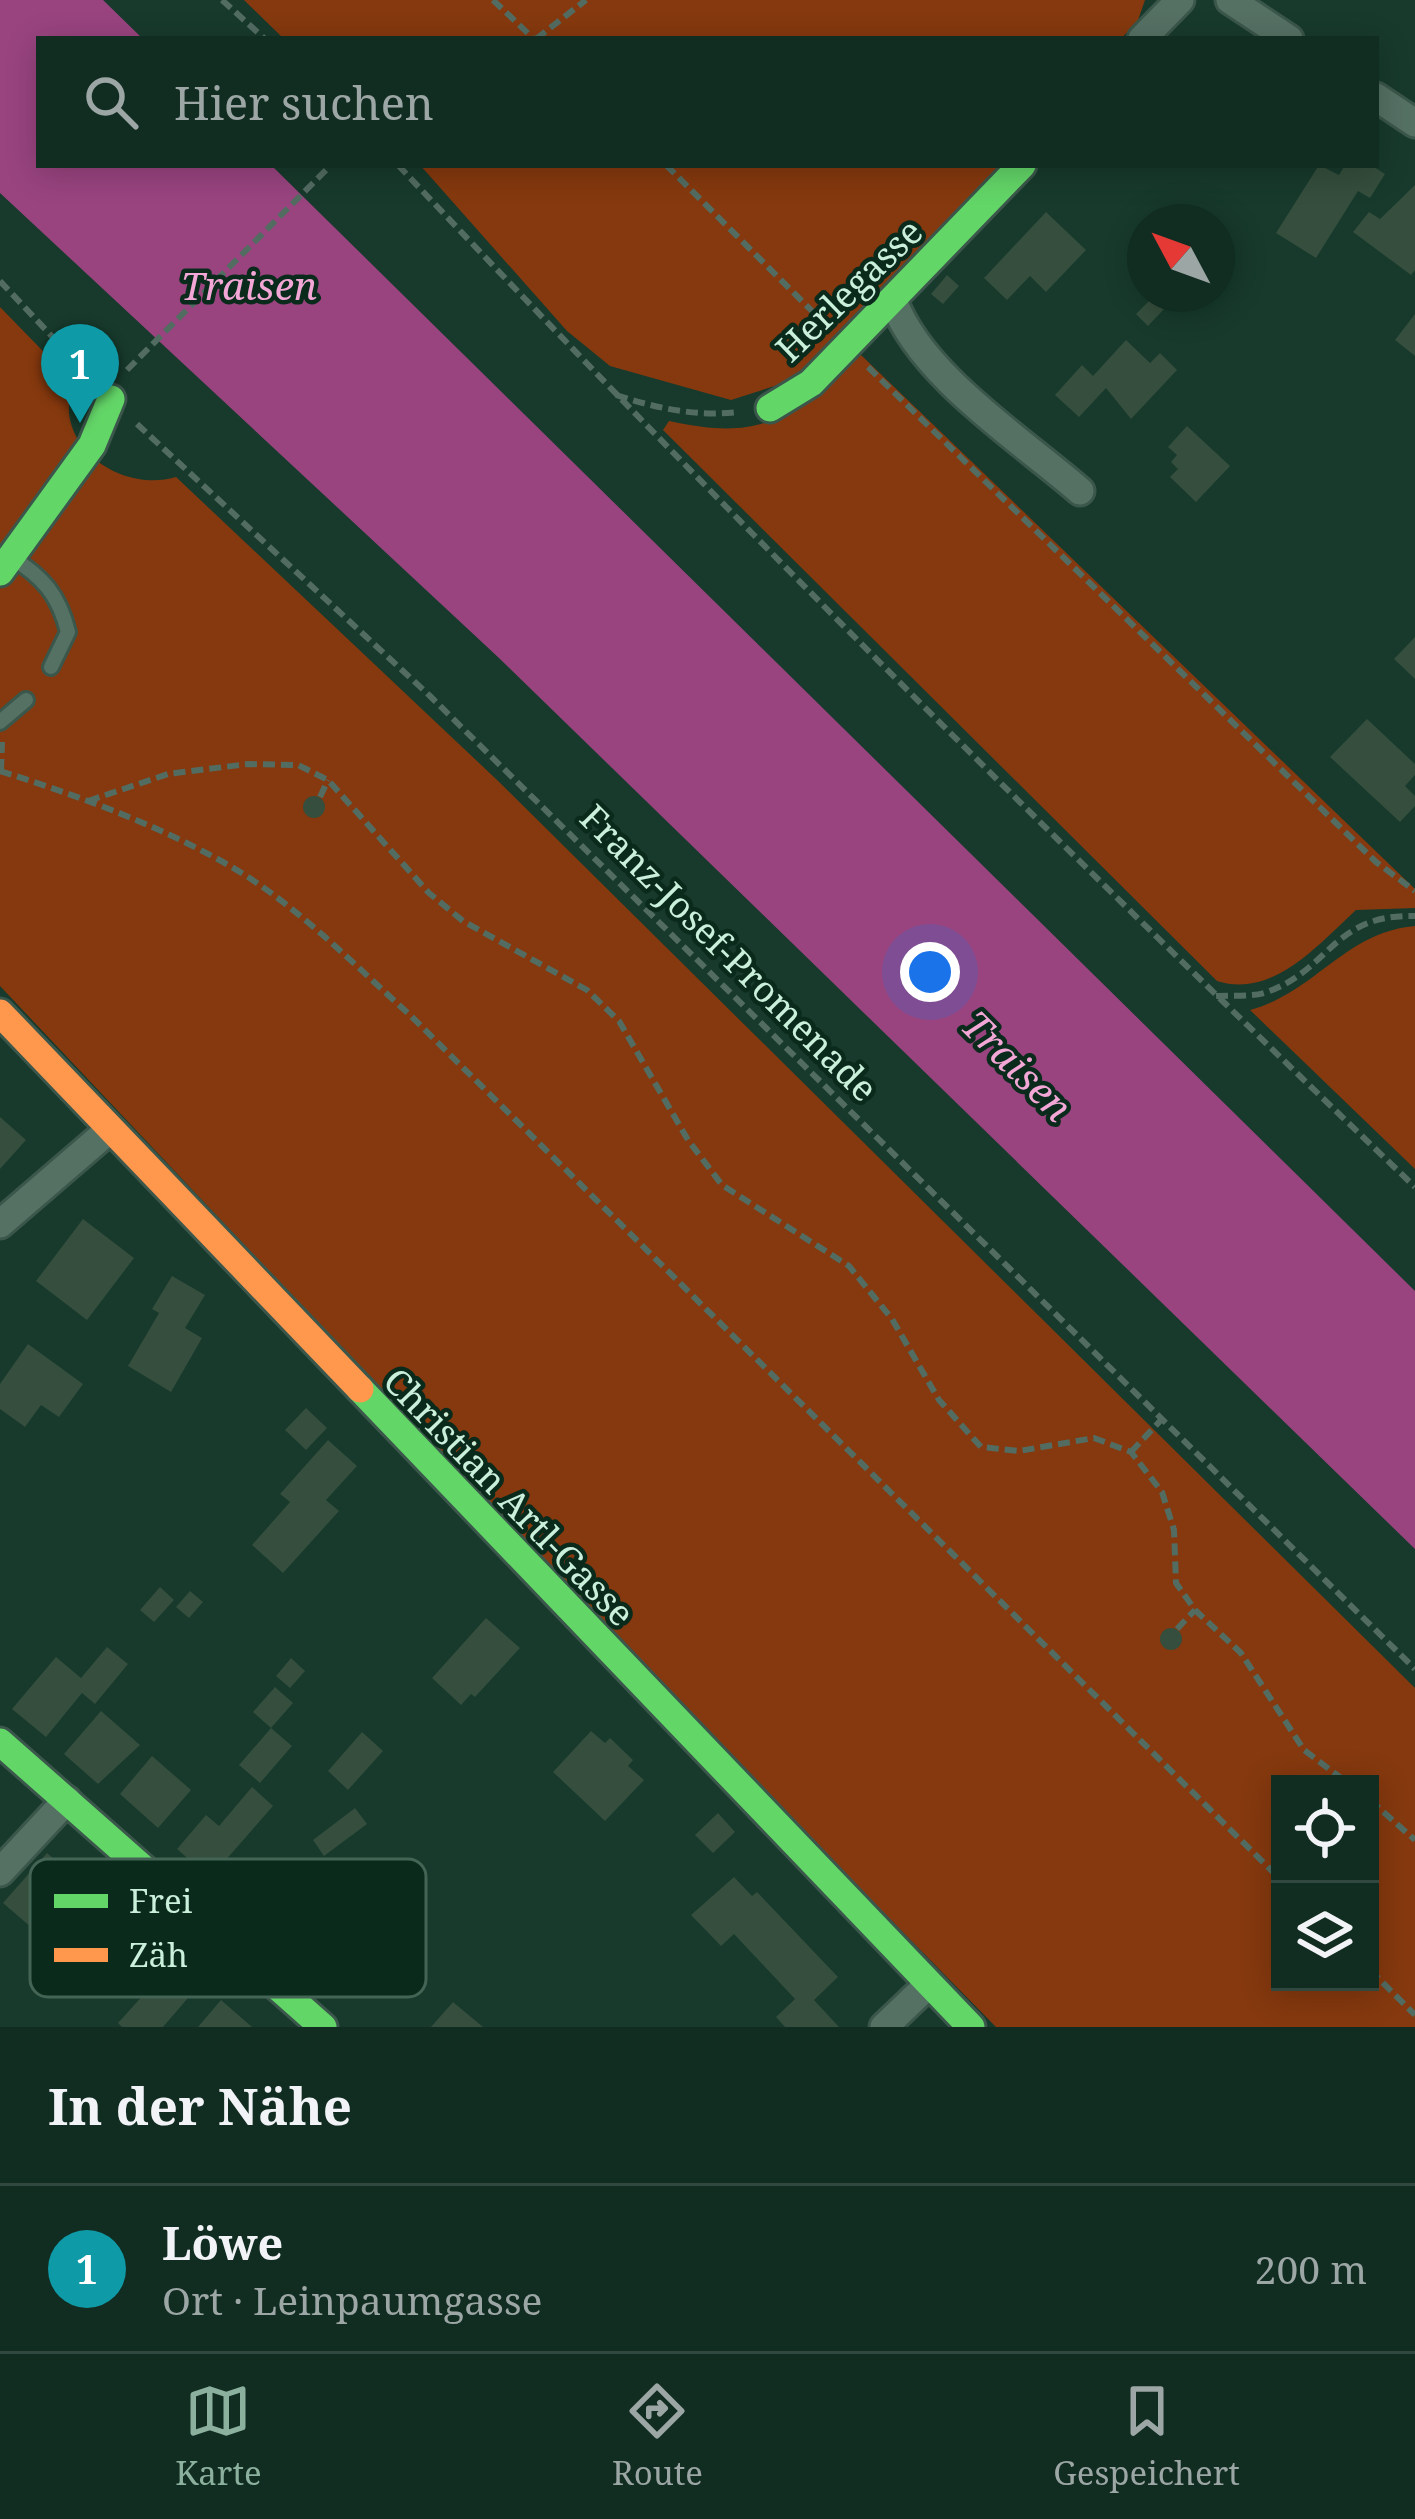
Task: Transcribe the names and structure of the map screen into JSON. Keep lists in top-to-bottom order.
{
  "streets": {
    "street": ["Herlegasse", "Christian Artl-Gasse"],
    "path": ["Franz-Josef-Promenade"]
  },
  "water": ["Traisen"],
  "legend": ["Frei", "Zäh"],
  "north": "top left",
  "page": {
    "search": "Hier suchen",
    "pins": "1",
    "heading": "In der Nähe",
    "list": [
      {
        "mark": "1",
        "name": "Löwe",
        "note": "Ort · Leinpaumgasse",
        "value": "200 m"
      }
    ],
    "nav": ["Karte", "Route", "Gespeichert"]
  }
}
